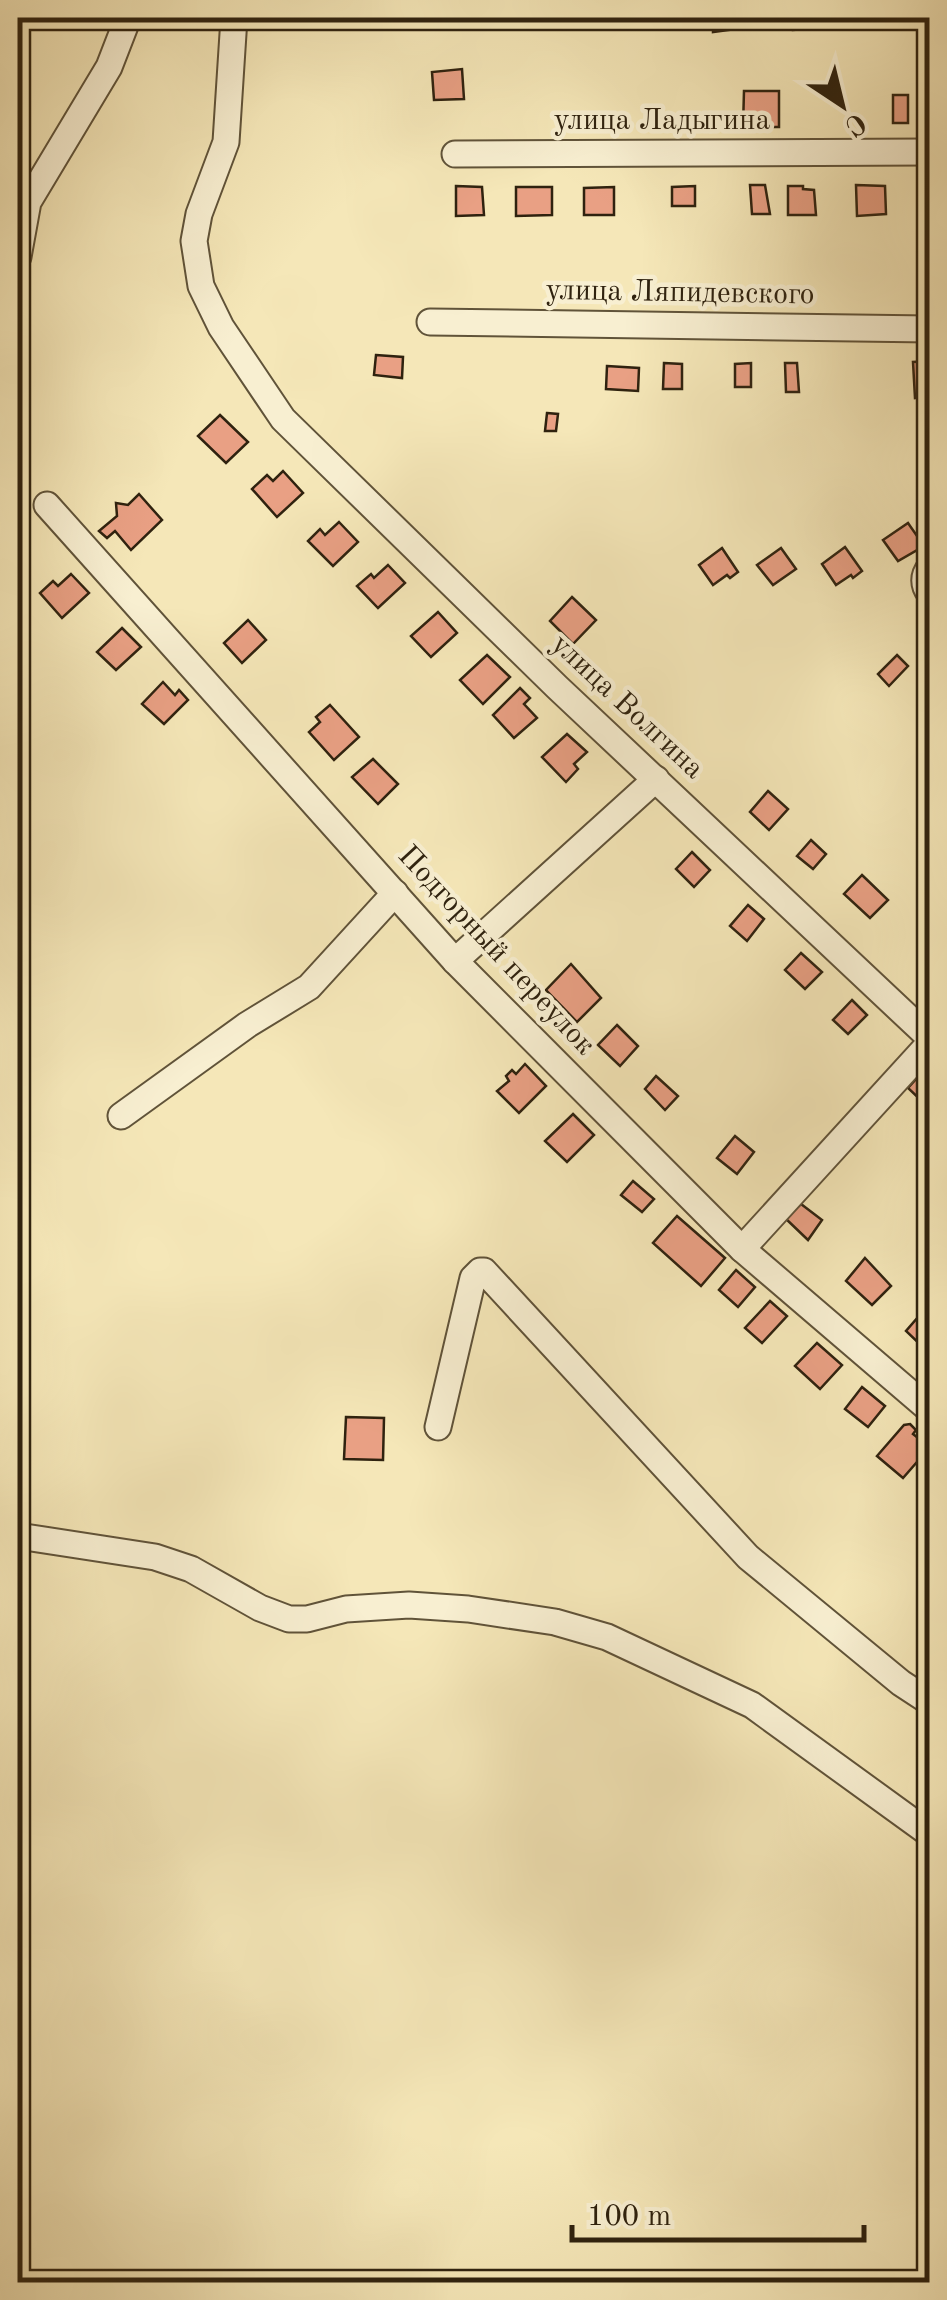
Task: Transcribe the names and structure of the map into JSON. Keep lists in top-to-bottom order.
{
  "streets": {
    "street": [
      "улица Ладыгина",
      "улица Ляпидевского",
      "улица Волгина",
      "Подгорный переулок"
    ]
  },
  "scale_bar": "100 m",
  "north": "bottom right"
}
